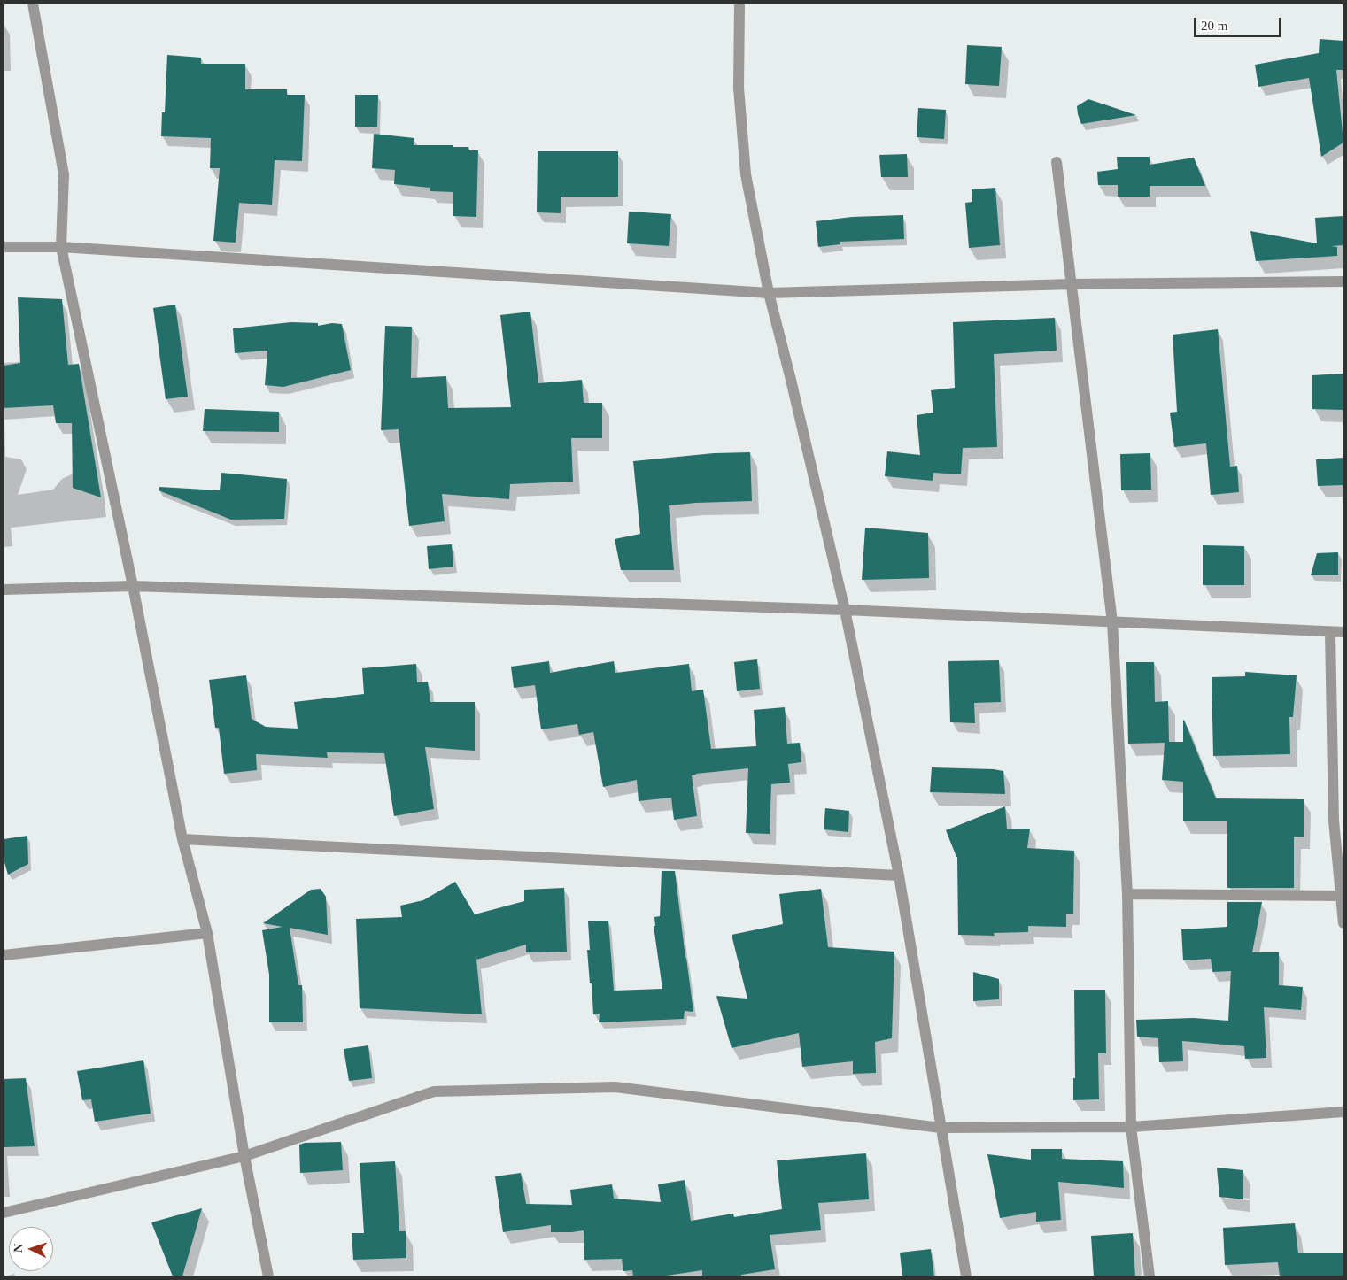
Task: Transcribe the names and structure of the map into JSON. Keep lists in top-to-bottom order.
{
  "scale_bar": "20 m",
  "north": "left"
}
